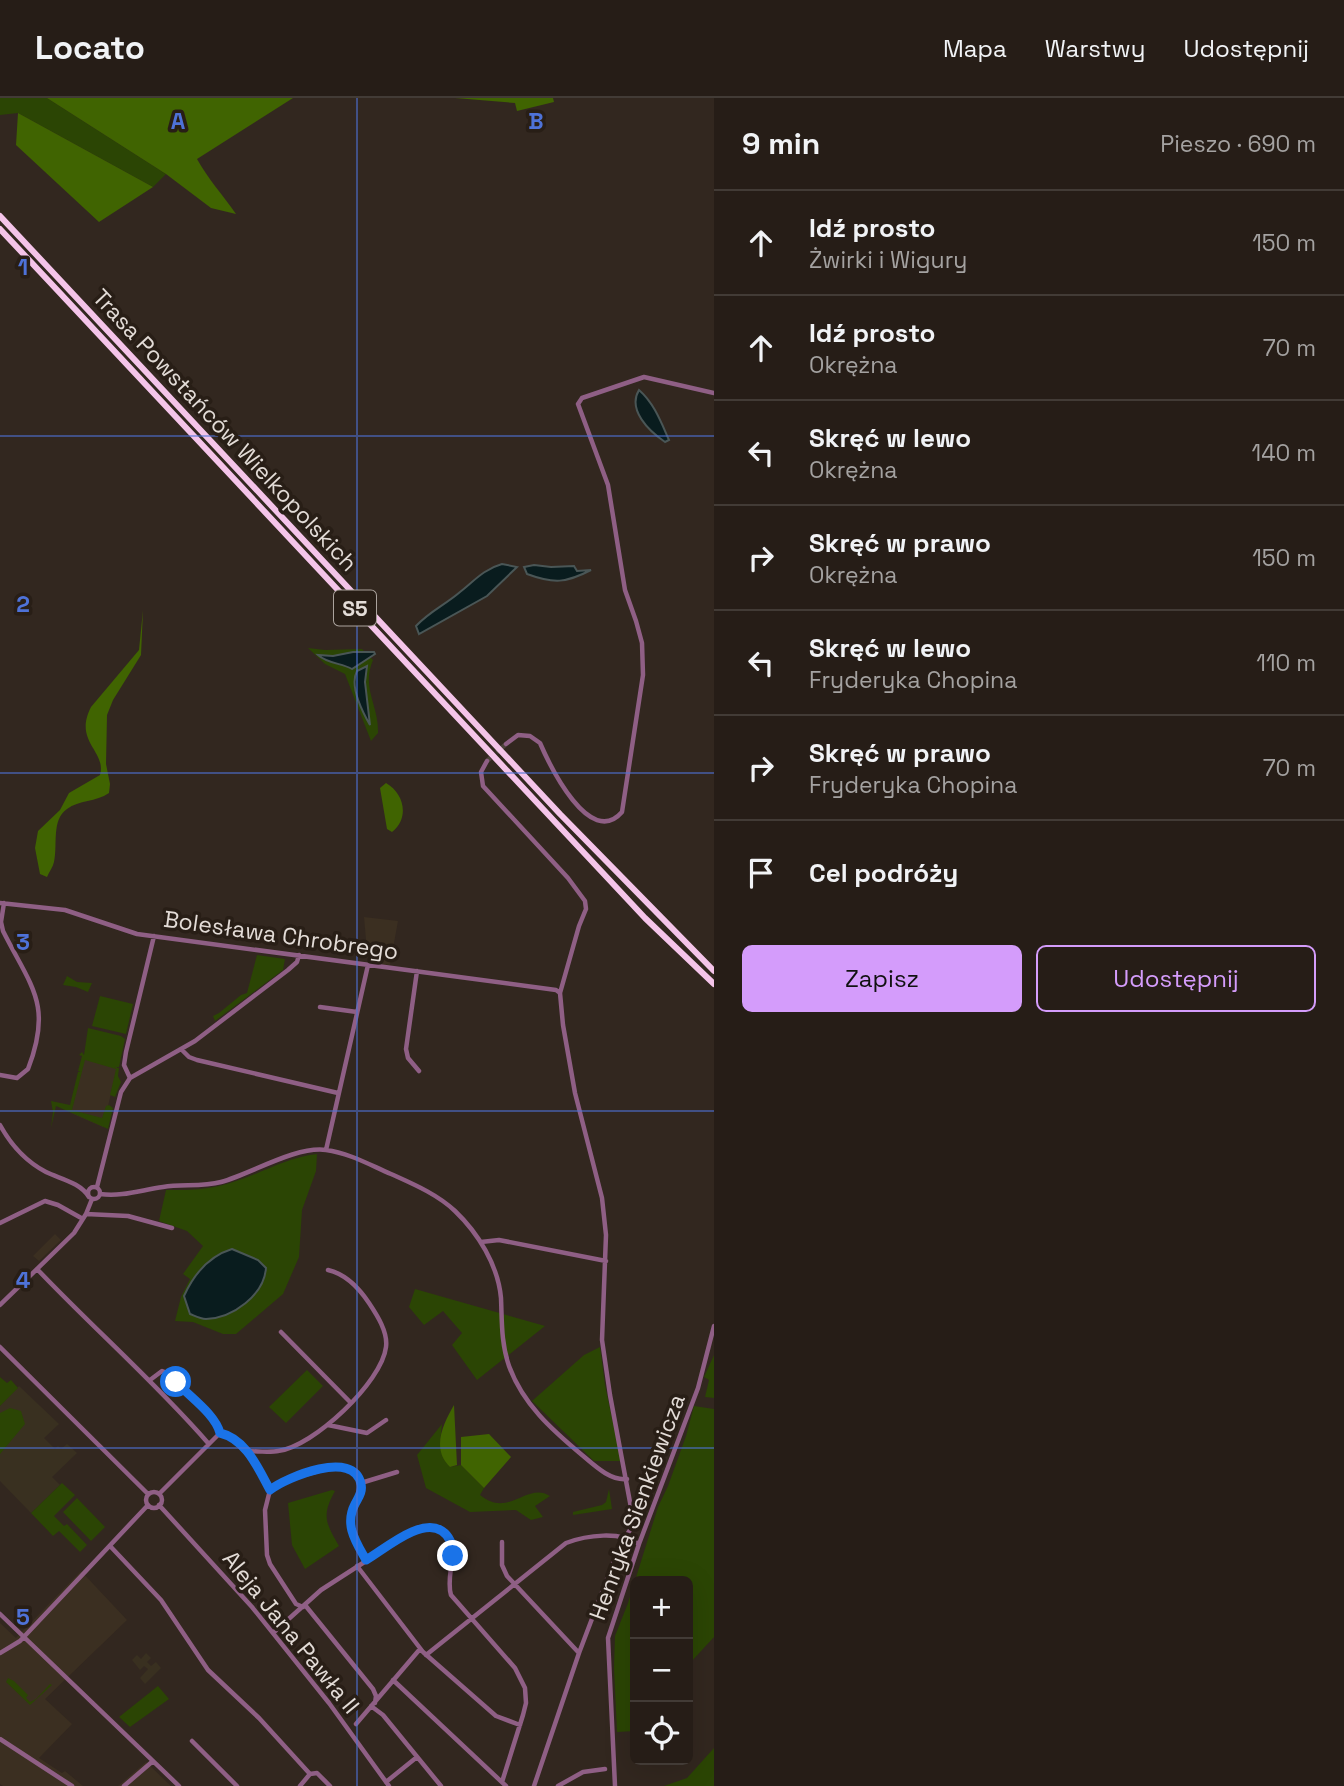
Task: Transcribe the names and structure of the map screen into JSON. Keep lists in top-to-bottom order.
{
  "streets": {
    "highway": ["Trasa Powstańców Wielkopolskich", "S5"],
    "street": ["Bolesława Chrobrego", "Henryka Sienkiewicza", "Aleja Jana Pawła II"]
  },
  "page": {
    "header": "Locato",
    "nav": ["Mapa", "Warstwy", "Udostępnij"],
    "heading": ["9 min", "Pieszo · 690 m"],
    "list": [
      ["Idź prosto", "Żwirki i Wigury", "150 m"],
      ["Idź prosto", "Okrężna", "70 m"],
      ["Skręć w lewo", "Okrężna", "140 m"],
      ["Skręć w prawo", "Okrężna", "150 m"],
      ["Skręć w lewo", "Fryderyka Chopina", "110 m"],
      ["Skręć w prawo", "Fryderyka Chopina", "70 m"],
      "Cel podróży"
    ],
    "buttons": ["Zapisz", "Udostępnij"],
    "map_buttons": ["+", "−"]
  },
  "grid": {
    "columns": ["A", "B"],
    "rows": [
      "1",
      "2",
      "3",
      "4",
      "5"
    ]
  }
}
